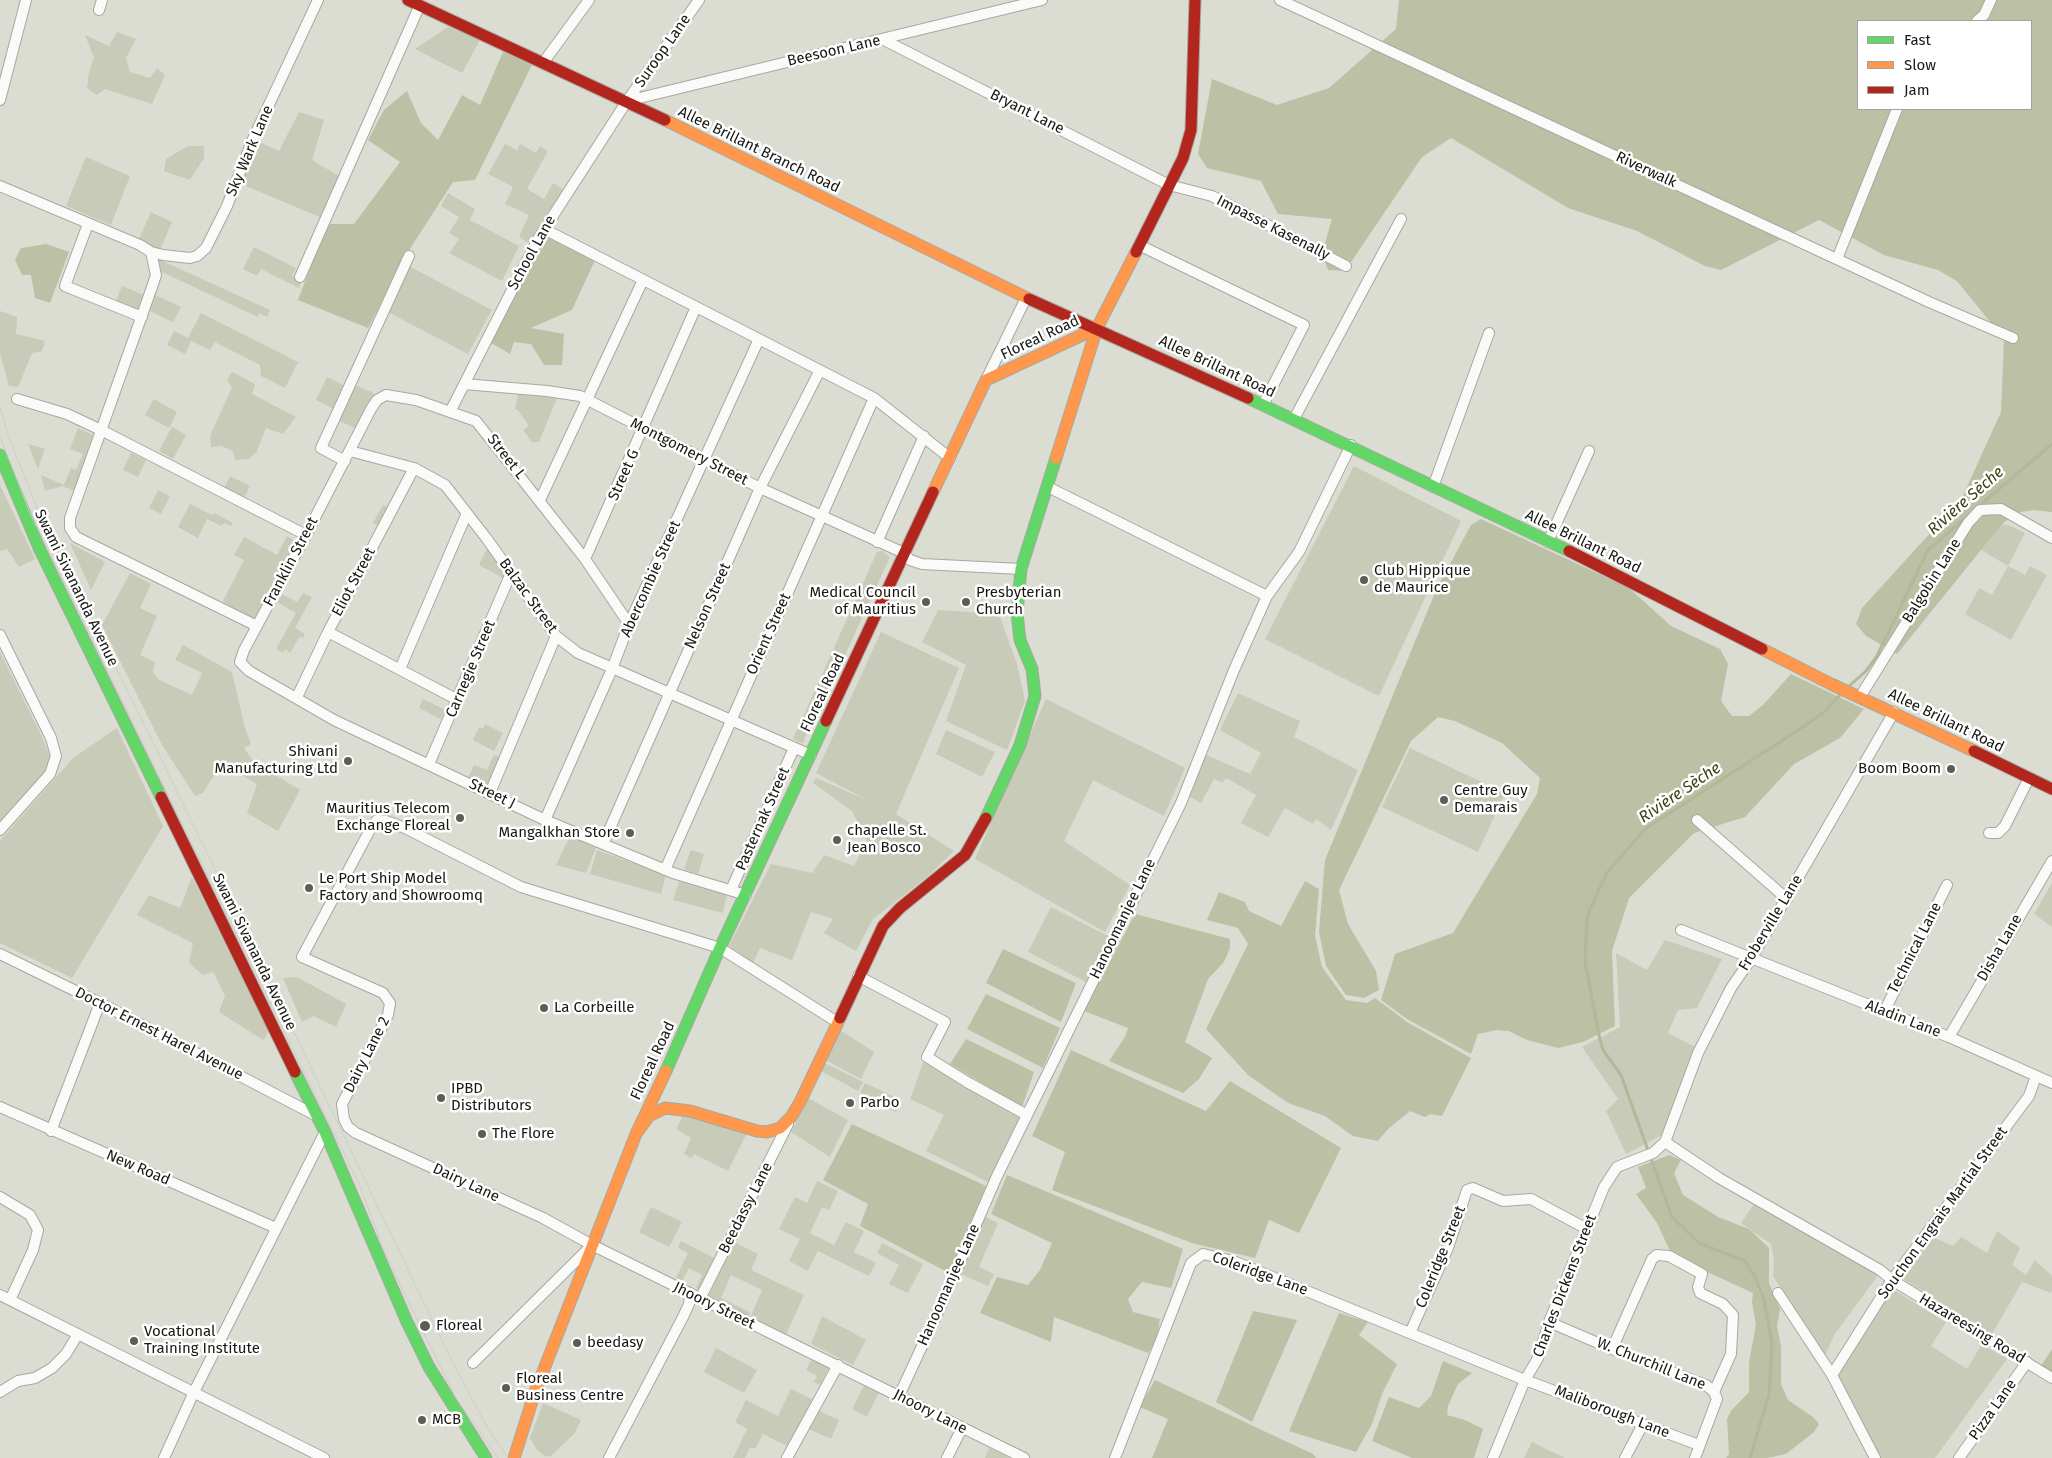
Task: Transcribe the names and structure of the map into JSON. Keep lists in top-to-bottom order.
{
  "streets": {
    "main road": [
      "Allee Brillant Branch Road",
      "Floreal Road",
      "Allee Brillant Road",
      "Swami Sivananda Avenue"
    ],
    "street": [
      "Suroop Lane",
      "Beesoon Lane",
      "Bryant Lane",
      "Sky Wark Lane",
      "Riverwalk",
      "Impasse Kasenally",
      "School Lane",
      "Montgomery Street",
      "Street L",
      "Street G",
      "Franklin Street",
      "Abercombie Street",
      "Balgobin Lane",
      "Eliot Street",
      "Balzac Street",
      "Nelson Street",
      "Orient Street",
      "Carnegie Street",
      "Street J",
      "Pasternak Street",
      "Hanoomanjee Lane",
      "Froberville Lane",
      "Technical Lane",
      "Disha Lane",
      "Aladin Lane",
      "Doctor Ernest Harel Avenue",
      "Dairy Lane 2",
      "New Road",
      "Dairy Lane",
      "Beedassy Lane",
      "Souchon Engrais Martial Street",
      "Coleridge Street",
      "Coleridge Lane",
      "Charles Dickens Street",
      "Jhoory Street",
      "Hazareesing Road",
      "W. Churchill Lane",
      "Pizza Lane",
      "Jhoory Lane",
      "Maliborough Lane"
    ]
  },
  "crossings": [
    ["Suroop Lane", "Beesoon Lane"],
    ["Suroop Lane", "Allee Brillant Branch Road"],
    ["Suroop Lane", "School Lane"],
    ["Beesoon Lane", "Bryant Lane"],
    ["Beesoon Lane", "Allee Brillant Branch Road"],
    ["Beesoon Lane", "School Lane"],
    ["Bryant Lane", "Impasse Kasenally"],
    ["Bryant Lane", "Floreal Road"],
    ["Allee Brillant Branch Road", "School Lane"],
    ["Allee Brillant Branch Road", "Floreal Road"],
    ["Allee Brillant Branch Road", "Allee Brillant Road"],
    ["Impasse Kasenally", "Floreal Road"],
    ["School Lane", "Montgomery Street"],
    ["School Lane", "Street L"],
    ["Floreal Road", "Allee Brillant Road"],
    ["Floreal Road", "Montgomery Street"],
    ["Floreal Road", "Balzac Street"],
    ["Floreal Road", "Street J"],
    ["Floreal Road", "Dairy Lane 2"],
    ["Floreal Road", "Dairy Lane"],
    ["Floreal Road", "Jhoory Street"],
    ["Allee Brillant Road", "Balgobin Lane"],
    ["Allee Brillant Road", "Hanoomanjee Lane"],
    ["Allee Brillant Road", "Froberville Lane"],
    ["Montgomery Street", "Street G"],
    ["Montgomery Street", "Abercombie Street"],
    ["Montgomery Street", "Nelson Street"],
    ["Montgomery Street", "Orient Street"],
    ["Street L", "Street G"],
    ["Street L", "Franklin Street"],
    ["Street L", "Abercombie Street"],
    ["Street L", "Balzac Street"],
    ["Franklin Street", "Balzac Street"],
    ["Franklin Street", "Street J"],
    ["Abercombie Street", "Balzac Street"],
    ["Abercombie Street", "Street J"],
    ["Eliot Street", "Balzac Street"],
    ["Eliot Street", "Street J"],
    ["Swami Sivananda Avenue", "Doctor Ernest Harel Avenue"],
    ["Balzac Street", "Nelson Street"],
    ["Balzac Street", "Orient Street"],
    ["Balzac Street", "Carnegie Street"],
    ["Balzac Street", "Pasternak Street"],
    ["Nelson Street", "Street J"],
    ["Orient Street", "Street J"],
    ["Carnegie Street", "Street J"],
    ["Street J", "Pasternak Street"],
    ["Hanoomanjee Lane", "Jhoory Lane"],
    ["Froberville Lane", "Aladin Lane"],
    ["Froberville Lane", "Charles Dickens Street"],
    ["Froberville Lane", "Hazareesing Road"],
    ["Technical Lane", "Aladin Lane"],
    ["Disha Lane", "Aladin Lane"],
    ["Aladin Lane", "Souchon Engrais Martial Street"],
    ["Dairy Lane 2", "Dairy Lane"],
    ["Dairy Lane", "Jhoory Street"],
    ["Beedassy Lane", "Jhoory Street"],
    ["Souchon Engrais Martial Street", "Hazareesing Road"],
    ["Coleridge Street", "Coleridge Lane"],
    ["Coleridge Street", "Charles Dickens Street"],
    ["Coleridge Lane", "Charles Dickens Street"],
    ["Coleridge Lane", "Maliborough Lane"],
    ["Charles Dickens Street", "Hazareesing Road"],
    ["Charles Dickens Street", "W. Churchill Lane"],
    ["Charles Dickens Street", "Maliborough Lane"],
    ["Jhoory Street", "Jhoory Lane"],
    ["Hazareesing Road", "Pizza Lane"],
    ["W. Churchill Lane", "Maliborough Lane"]
  ],
  "water": ["Rivière Sèche"],
  "places": [
    "Club Hippique de Maurice",
    "Medical Council of Mauritius",
    "Presbyterian Church",
    "Shivani Manufacturing Ltd",
    "Boom Boom",
    "Centre Guy Demarais",
    "Mauritius Telecom Exchange Floreal",
    "Mangalkhan Store",
    "chapelle St. Jean Bosco",
    "Le Port Ship Model Factory and Showroomq",
    "La Corbeille",
    "IPBD Distributors",
    "Parbo",
    "The Flore",
    "Floreal",
    "Vocational Training Institute",
    "beedasy",
    "Floreal Business Centre",
    "MCB"
  ],
  "legend": ["Fast", "Slow", "Jam"]
}
